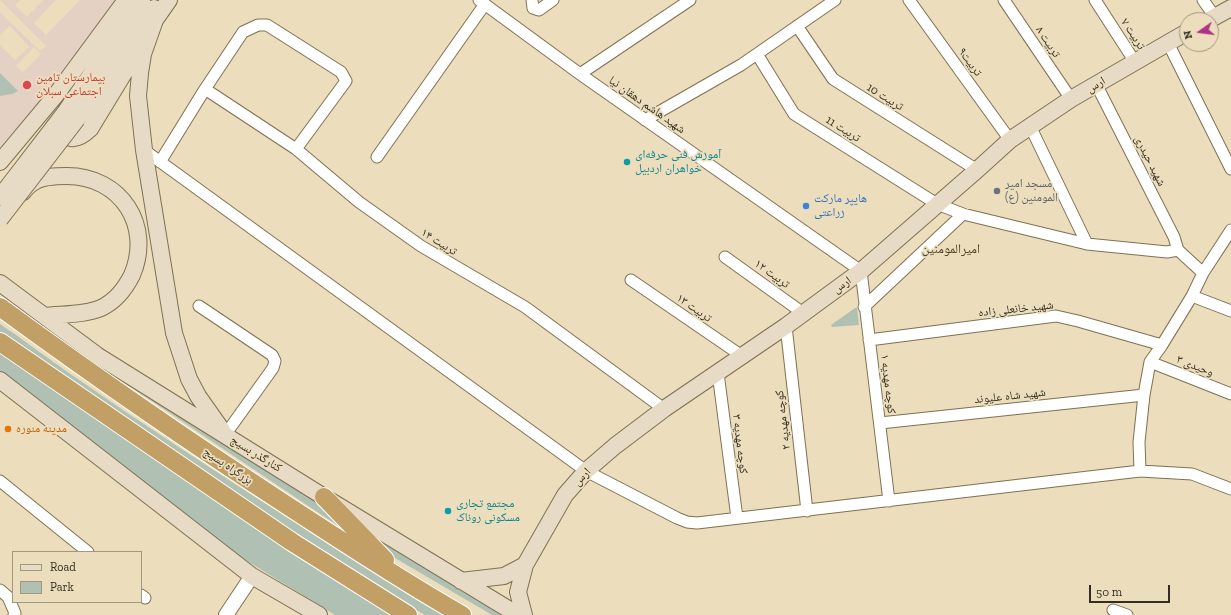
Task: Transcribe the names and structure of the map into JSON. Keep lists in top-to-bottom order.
{
  "streets": {
    "highway": ["بزرگراه بسیج"],
    "main road": ["ارس", "کنارگذر بسیج"],
    "street": [
      "تربیت ۷",
      "تربیت ۸",
      "تربیت۹",
      "تربیت 10",
      "شهید هاشم دهقان نیا",
      "تربیت 11",
      "شهید حیدری",
      "تربیت ۱۴",
      "تربیت ۱۲",
      "تربیت ۱۳",
      "شهید خانعلی زاده",
      "وحیدی ۳",
      "کوچه مهدیه ۱",
      "شهید شاه علیوند",
      "کوچه مهدیه ۲",
      "کوچه مهدیه ۳"
    ]
  },
  "crossings": [
    ["تربیت ۷", "ارس"],
    ["تربیت ۸", "ارس"],
    ["تربیت۹", "ارس"],
    ["ارس", "تربیت 10"],
    ["ارس", "شهید هاشم دهقان نیا"],
    ["ارس", "تربیت 11"],
    ["ارس", "شهید حیدری"],
    ["ارس", "تربیت ۱۴"],
    ["ارس", "تربیت ۱۲"],
    ["ارس", "تربیت ۱۳"],
    ["ارس", "کوچه مهدیه ۱"],
    ["ارس", "کوچه مهدیه ۲"],
    ["ارس", "کوچه مهدیه ۳"],
    ["شهید هاشم دهقان نیا", "کوچه مهدیه ۱"],
    ["تربیت 11", "شهید حیدری"],
    ["شهید خانعلی زاده", "کوچه مهدیه ۱"],
    ["کوچه مهدیه ۱", "شهید شاه علیوند"]
  ],
  "districts": ["امیرالمومنین"],
  "places": [
    "بیمارستان تامین اجتماعی سبلان",
    "آموزش فنی حرفه‌ای خواهران اردبیل",
    "مسجد امیر المومنین (ع)",
    "هایپر مارکت زراعتی",
    "مدینه منوره",
    "مجتمع تجاری مسکونی روناک"
  ],
  "legend": ["Road", "Park"],
  "scale_bar": "50 m",
  "north": "left"
}
